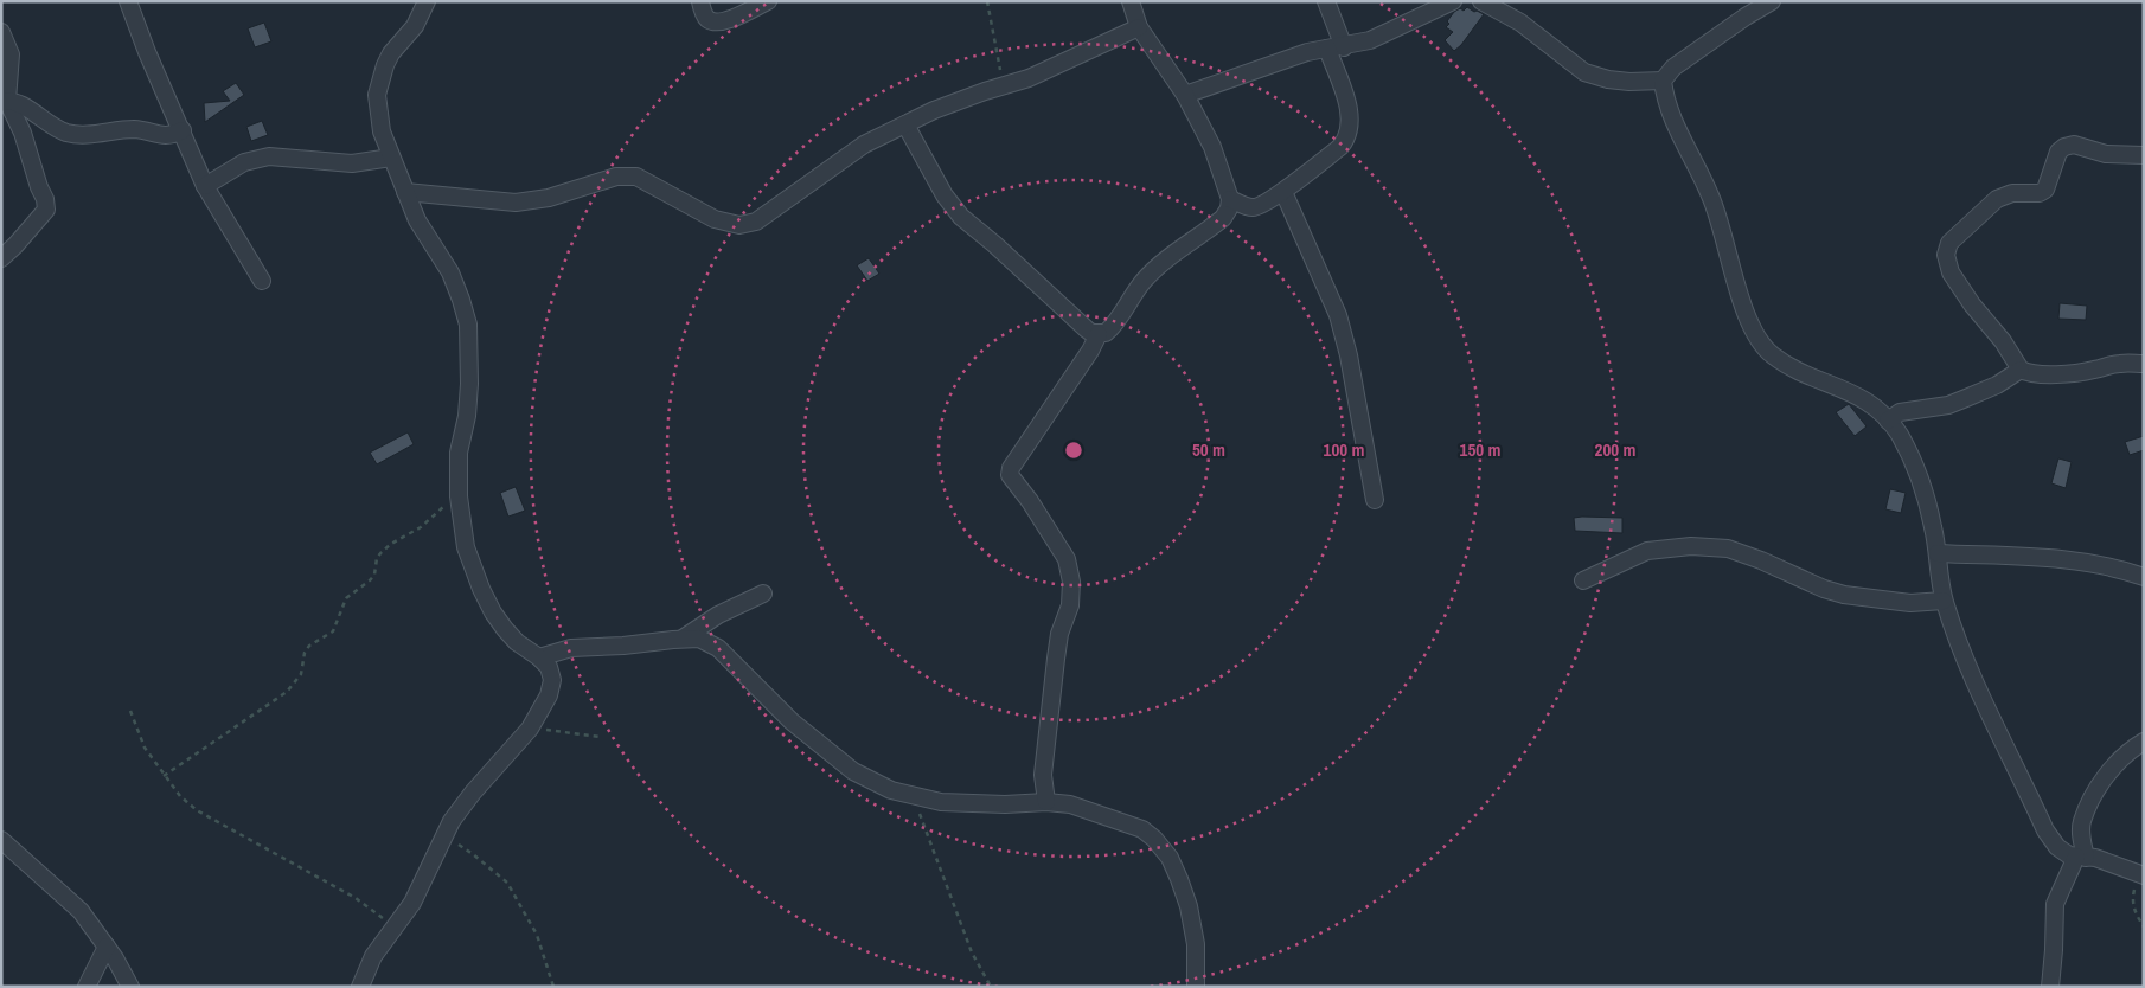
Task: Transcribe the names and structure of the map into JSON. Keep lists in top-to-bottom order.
{
  "rings": [
    "50 m",
    "100 m",
    "150 m",
    "200 m"
  ]
}
